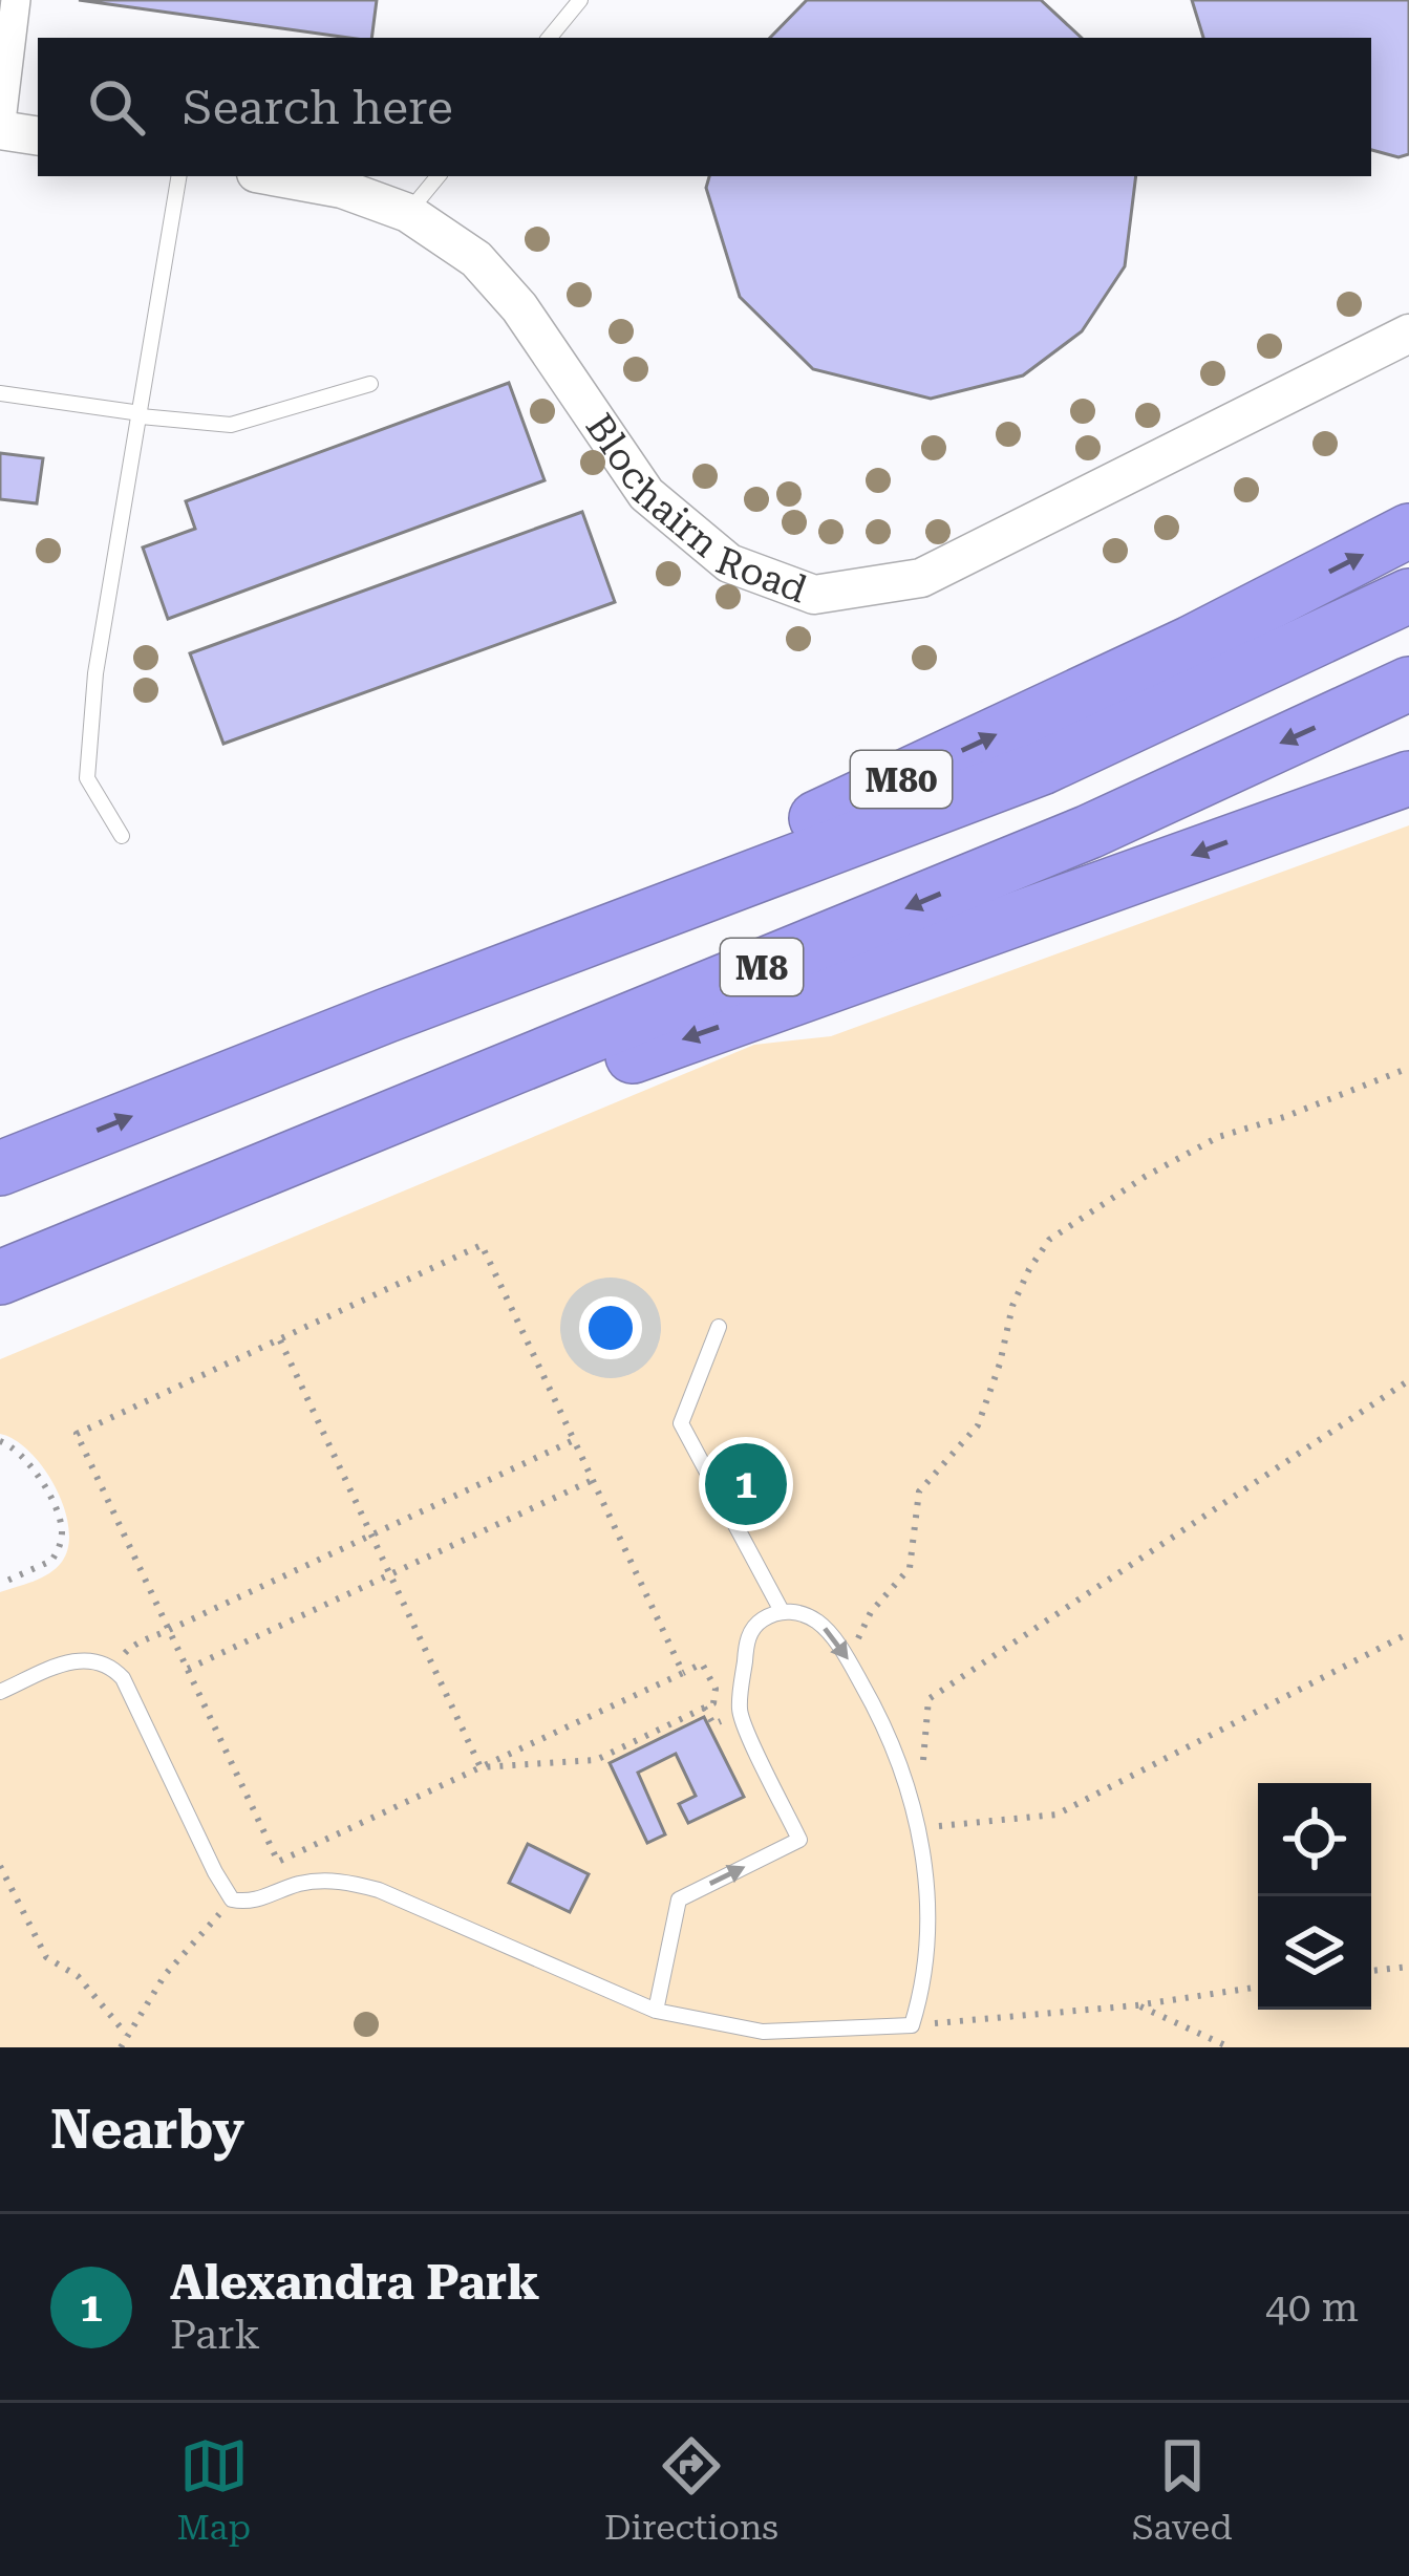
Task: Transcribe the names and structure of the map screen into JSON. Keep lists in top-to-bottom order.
{
  "streets": {
    "highway": ["M80", "M8"],
    "street": ["Blochairn Road"]
  },
  "crossings": [
    ["M80", "M8"]
  ],
  "page": {
    "search": "Search here",
    "pins": "1",
    "heading": "Nearby",
    "list": [
      {
        "mark": "1",
        "name": "Alexandra Park",
        "note": "Park",
        "value": "40 m"
      }
    ],
    "nav": ["Map", "Directions", "Saved"]
  }
}
